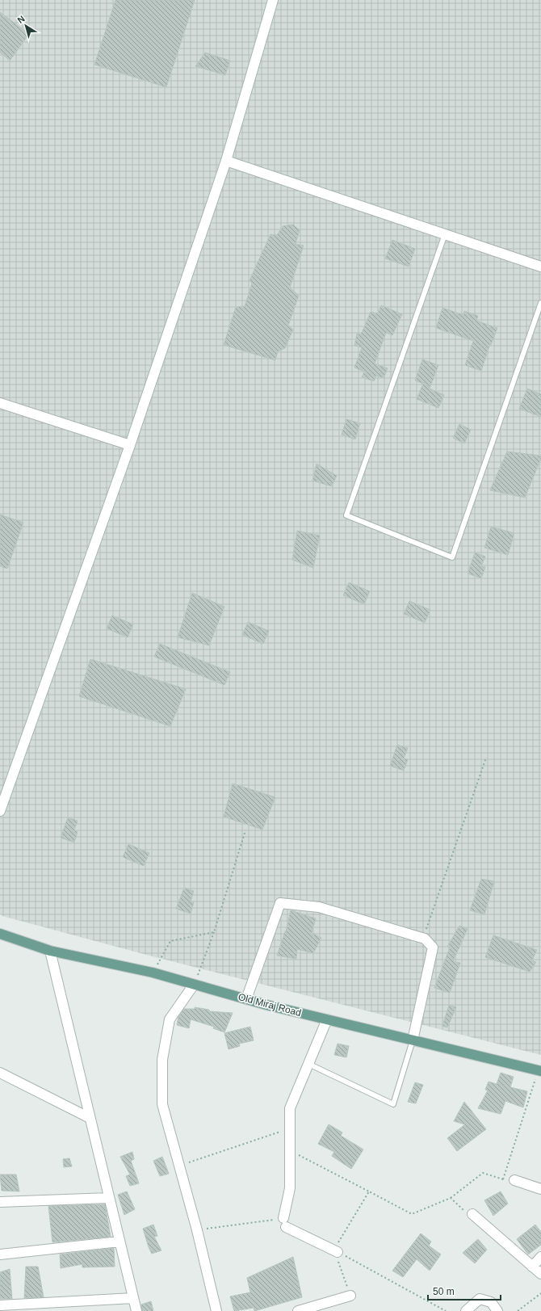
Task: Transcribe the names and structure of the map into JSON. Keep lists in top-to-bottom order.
{
  "streets": {
    "main road": ["Old Miraj Road"]
  },
  "scale_bar": "50 m",
  "north": "top left"
}
